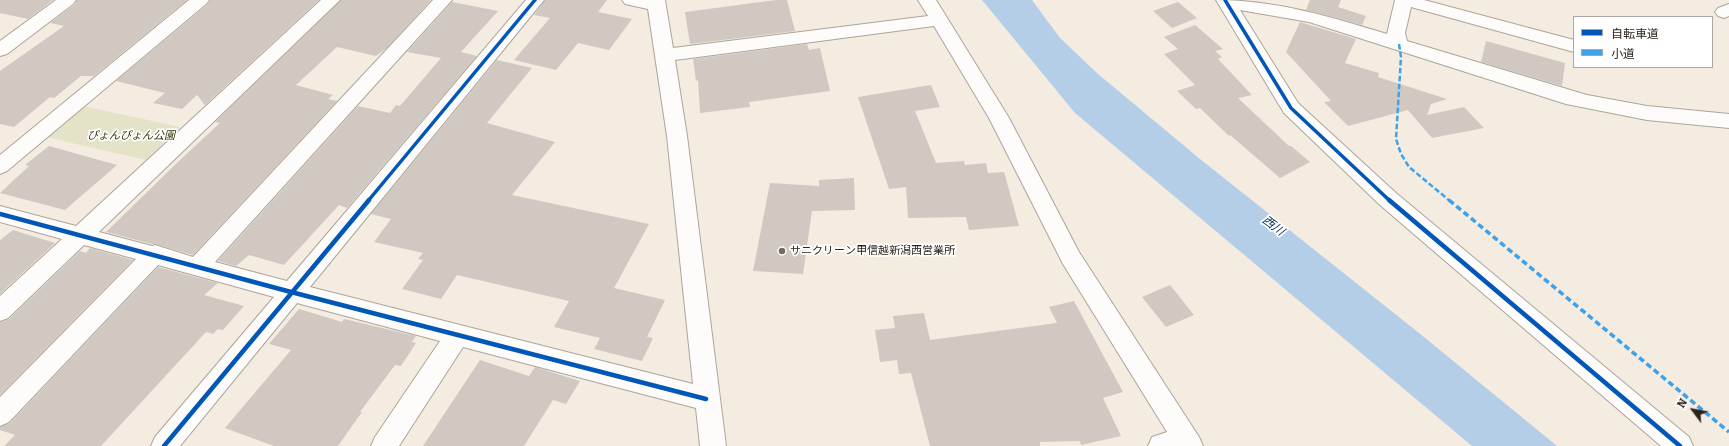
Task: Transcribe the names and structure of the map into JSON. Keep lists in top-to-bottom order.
{
  "water": ["西川"],
  "parks": ["ぴょんぴょん公園"],
  "places": ["サニクリーン甲信越新潟西営業所"],
  "legend": ["自転車道", "小道"],
  "north": "top left"
}
